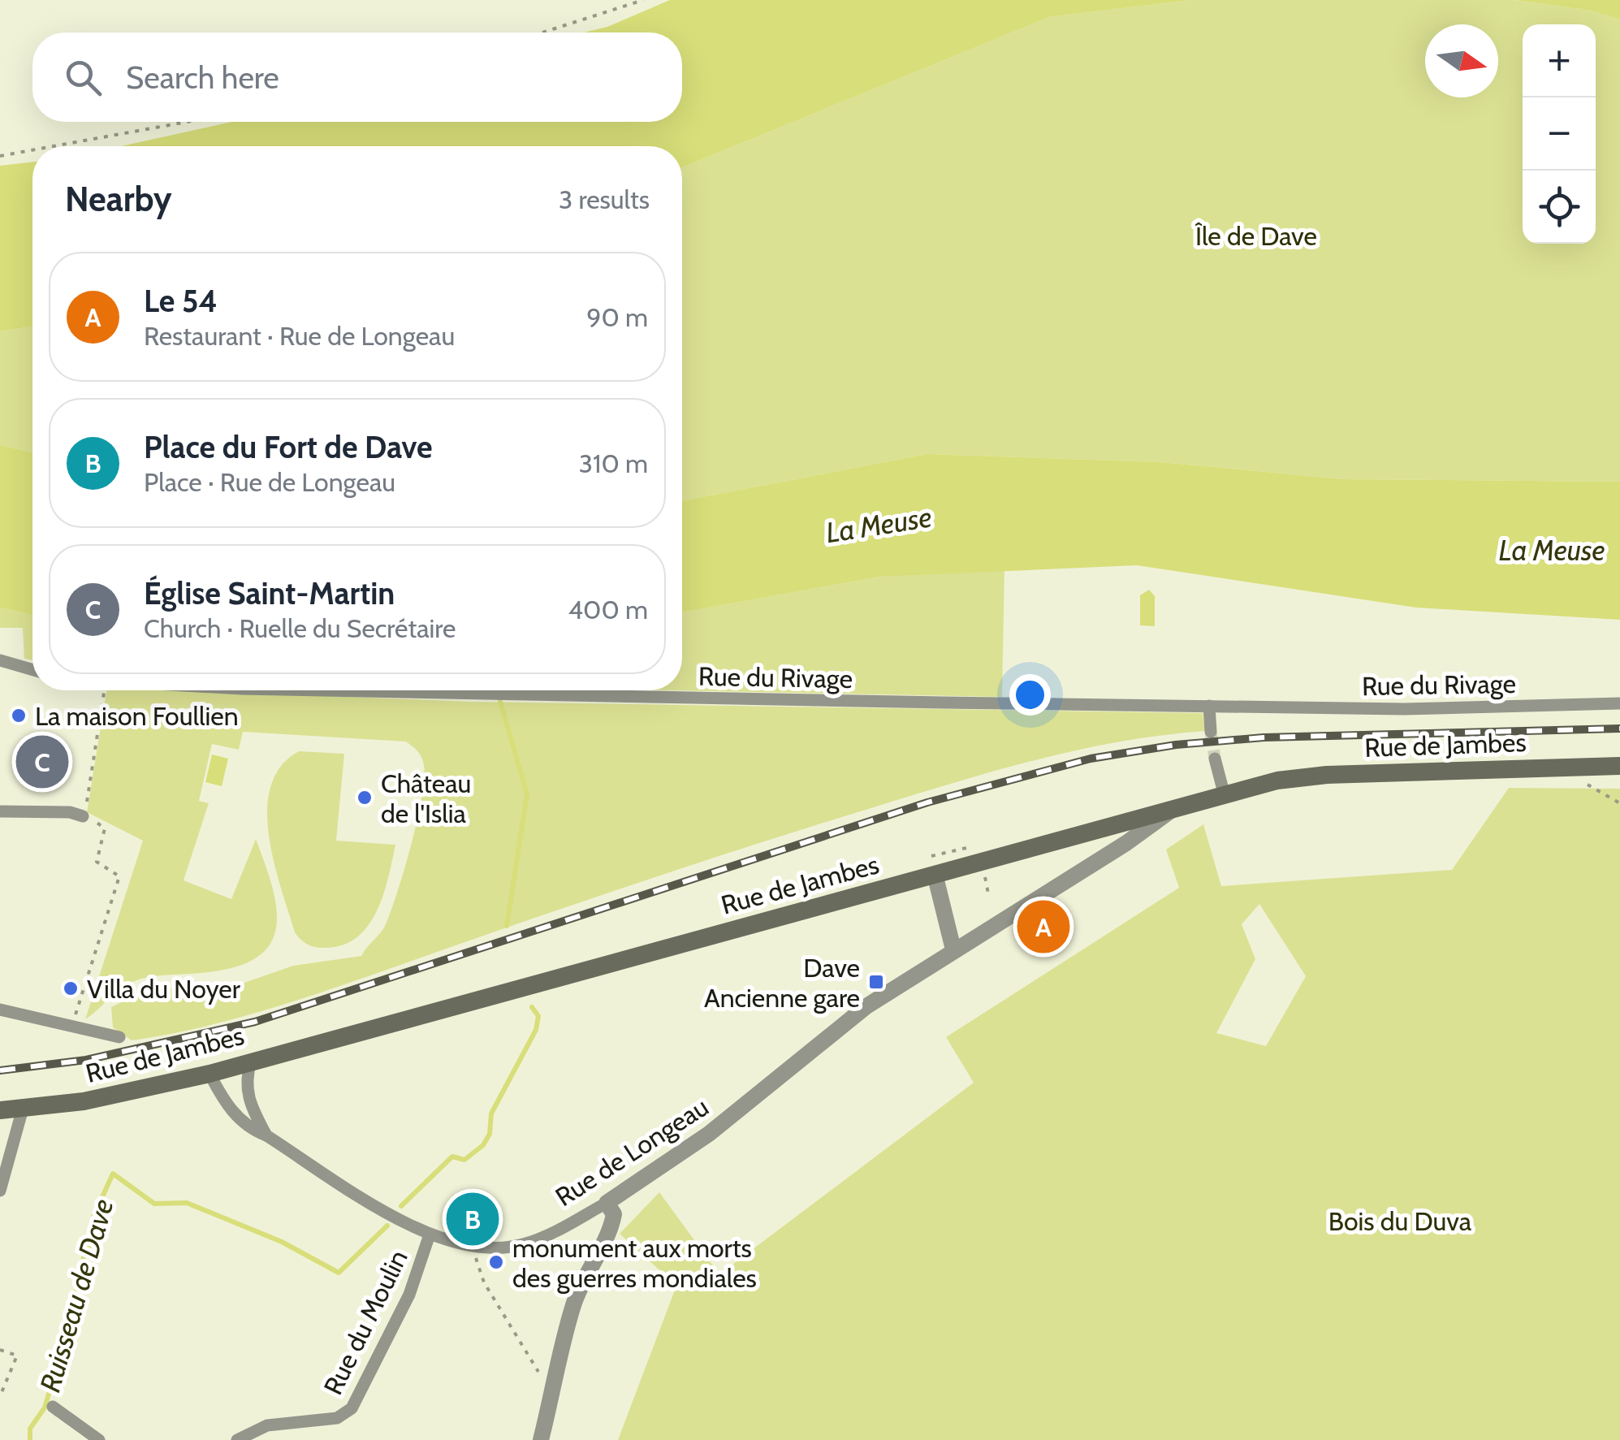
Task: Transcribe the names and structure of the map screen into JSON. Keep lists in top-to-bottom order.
{
  "streets": {
    "main road": ["Rue de Jambes"],
    "street": ["Rue du Rivage", "Rue de Longeau", "Rue du Moulin"]
  },
  "crossings": [
    ["Rue de Jambes", "Rue de Longeau"],
    ["Rue de Longeau", "Rue du Moulin"]
  ],
  "water": ["La Meuse", "Ruisseau de Dave"],
  "parks": ["Île de Dave", "Bois du Duva"],
  "places": {
    "other": [
      "La maison Foullien",
      "Château de l'Islia",
      "Villa du Noyer",
      "monument aux morts des guerres mondiales"
    ],
    "transit": ["Dave Ancienne gare"]
  },
  "north": "right",
  "page": {
    "map_buttons": ["+", "−"],
    "search": "Search here",
    "heading": ["Nearby", "3 results"],
    "list": [
      {
        "mark": "A",
        "name": "Le 54",
        "note": "Restaurant · Rue de Longeau",
        "value": "90 m"
      },
      {
        "mark": "B",
        "name": "Place du Fort de Dave",
        "note": "Place · Rue de Longeau",
        "value": "310 m"
      },
      {
        "mark": "C",
        "name": "Église Saint-Martin",
        "note": "Church · Ruelle du Secrétaire",
        "value": "400 m"
      }
    ],
    "pins": ["C", "A", "B"]
  }
}
